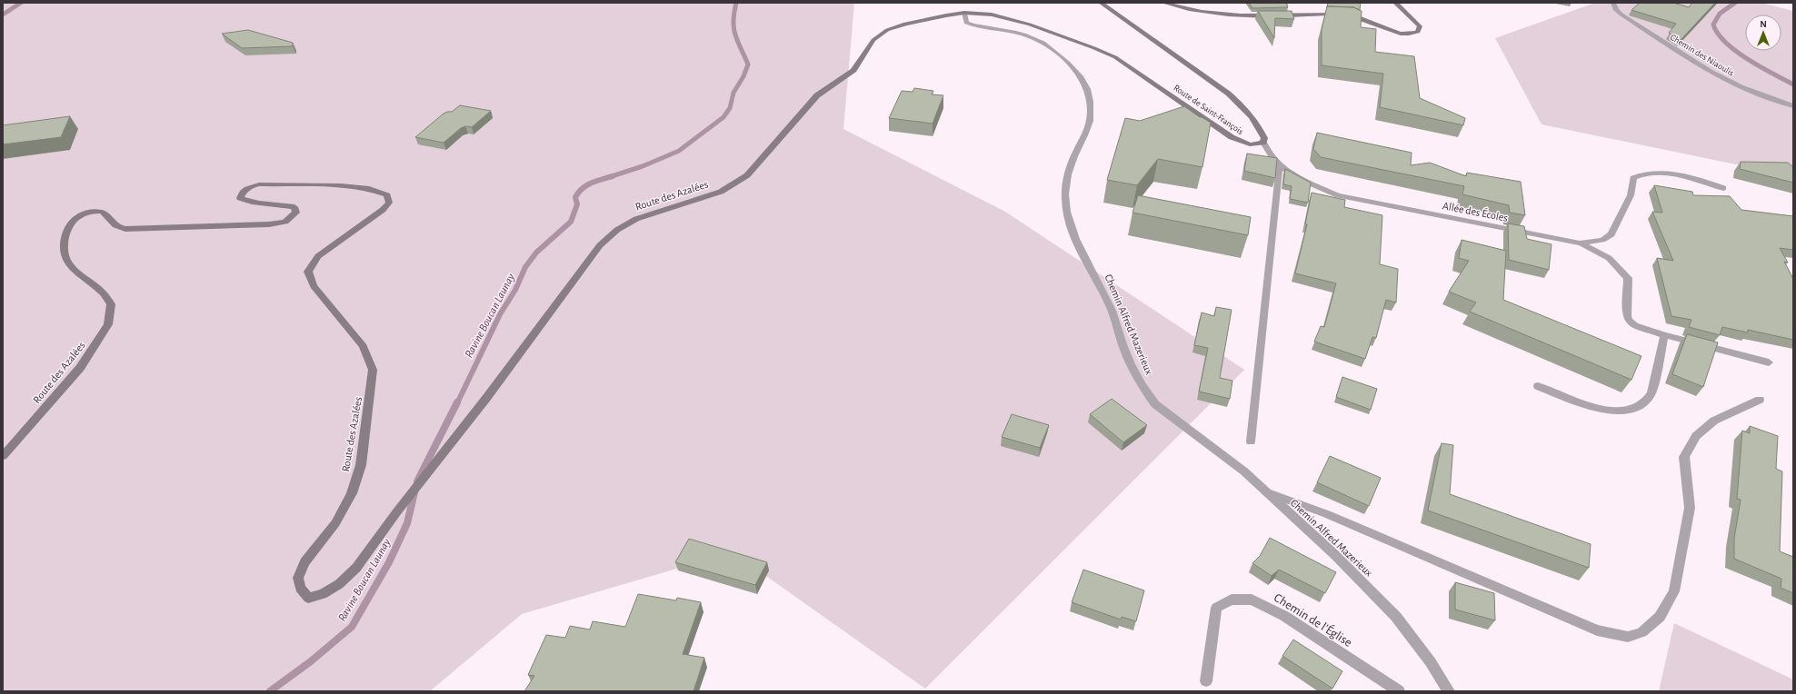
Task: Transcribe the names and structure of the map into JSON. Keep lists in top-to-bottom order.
{
  "streets": {
    "main road": ["Route de Saint-François", "Route des Azalées"],
    "street": [
      "Chemin des Niaoulis",
      "Allée des Écoles",
      "Chemin Alfred Mazerieux",
      "Chemin de l'Église"
    ]
  },
  "crossings": [
    ["Route de Saint-François", "Route des Azalées"],
    ["Route de Saint-François", "Allée des Écoles"],
    ["Route de Saint-François", "Chemin Alfred Mazerieux"],
    ["Route des Azalées", "Chemin Alfred Mazerieux"]
  ],
  "water": ["Ravine Boucan Launay"],
  "north": "top"
}
